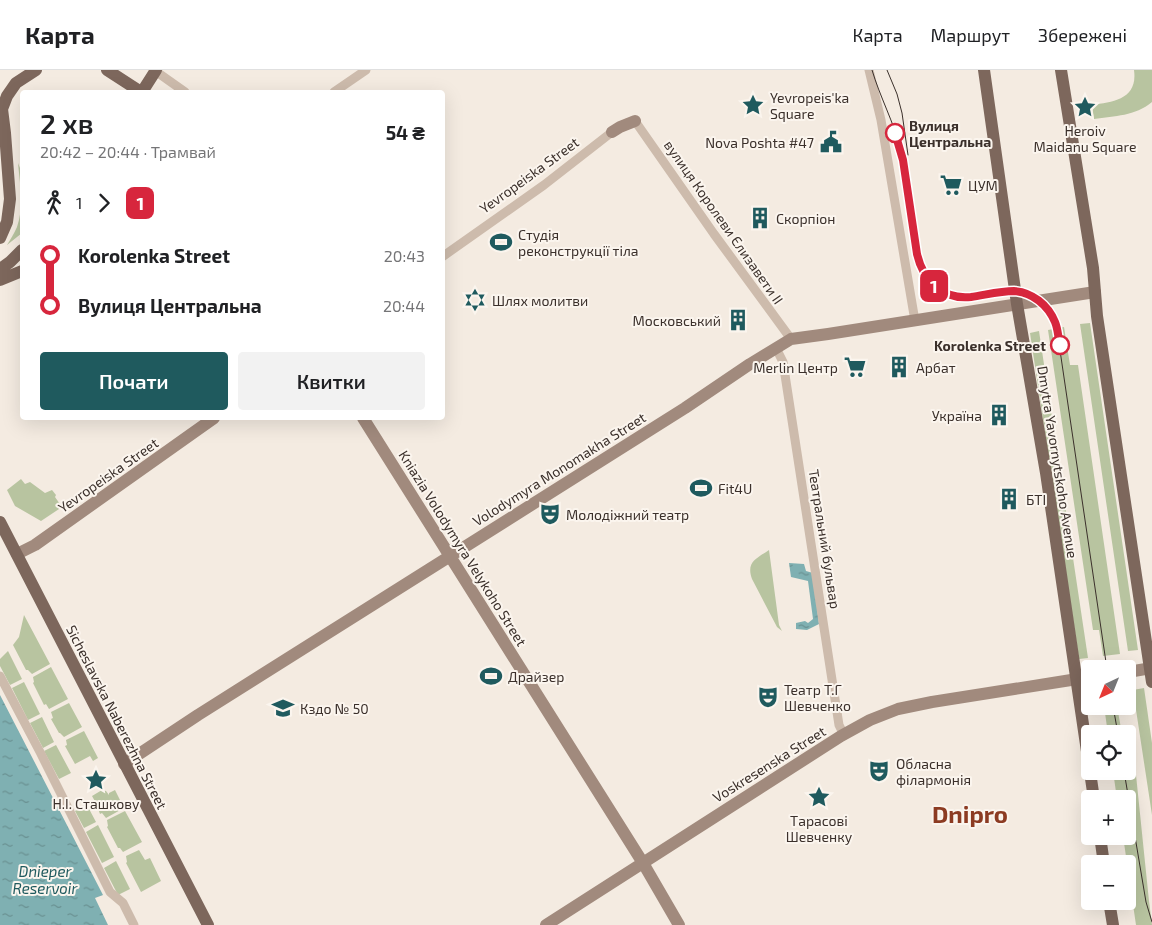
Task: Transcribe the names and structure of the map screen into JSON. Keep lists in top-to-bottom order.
{
  "streets": {
    "main road": [
      "Yevropeiska Street",
      "Dmytra Yavornytskoho Avenue",
      "Volodymyra Monomakha Street",
      "Kniazia Volodymyra Velykoho Street",
      "Sicheslavska Naberezhna Street",
      "Voskresenska Street"
    ],
    "street": ["вулиця Королеви Єлизавети ІІ", "Театральний бульвар"]
  },
  "crossings": [
    ["Yevropeiska Street", "вулиця Королеви Єлизавети ІІ"],
    ["Yevropeiska Street", "Sicheslavska Naberezhna Street"],
    ["вулиця Королеви Єлизавети ІІ", "Volodymyra Monomakha Street"],
    ["Dmytra Yavornytskoho Avenue", "Volodymyra Monomakha Street"],
    ["Dmytra Yavornytskoho Avenue", "Voskresenska Street"],
    ["Volodymyra Monomakha Street", "Театральний бульвар"],
    ["Volodymyra Monomakha Street", "Kniazia Volodymyra Velykoho Street"],
    ["Volodymyra Monomakha Street", "Sicheslavska Naberezhna Street"],
    ["Театральний бульвар", "Voskresenska Street"],
    ["Kniazia Volodymyra Velykoho Street", "Voskresenska Street"]
  ],
  "districts": ["Dnipro"],
  "water": ["Dnieper Reservoir"],
  "places": {
    "place": [
      "Yevropeis'ka Square",
      "Heroiv Maidanu Square",
      "Н.І. Сташкову",
      "Тарасові Шевченку"
    ],
    "other": ["Вулиця Центральна", "Korolenka Street"],
    "public building": ["Nova Poshta #47"],
    "supermarket": ["ЦУМ", "Merlin Центр"],
    "building": [
      "Скорпіон",
      "Московський",
      "Арбат",
      "Україна",
      "БТІ"
    ],
    "sports": ["Студія реконструкції тіла", "Fit4U", "Драйзер"],
    "synagogue": ["Шлях молитви"],
    "theatre": ["Молодіжний театр", "Театр Т.Г Шевченко", "Обласна філармонія"],
    "school or university": ["Кздо № 50"]
  },
  "lines": ["tram line 1"],
  "north": "bottom left",
  "page": {
    "header": "Карта",
    "nav": ["Карта", "Маршрут", "Збережені"],
    "on_map": "1",
    "heading": ["2 хв", "20:42 – 20:44 · Трамвай", "54 ₴"],
    "legs": ["1", "1"],
    "list": [
      {
        "name": "Korolenka Street",
        "value": "20:43"
      },
      {
        "name": "Вулиця Центральна",
        "value": "20:44"
      }
    ],
    "buttons": ["Почати", "Квитки"],
    "map_buttons": ["+", "−"]
  }
}
